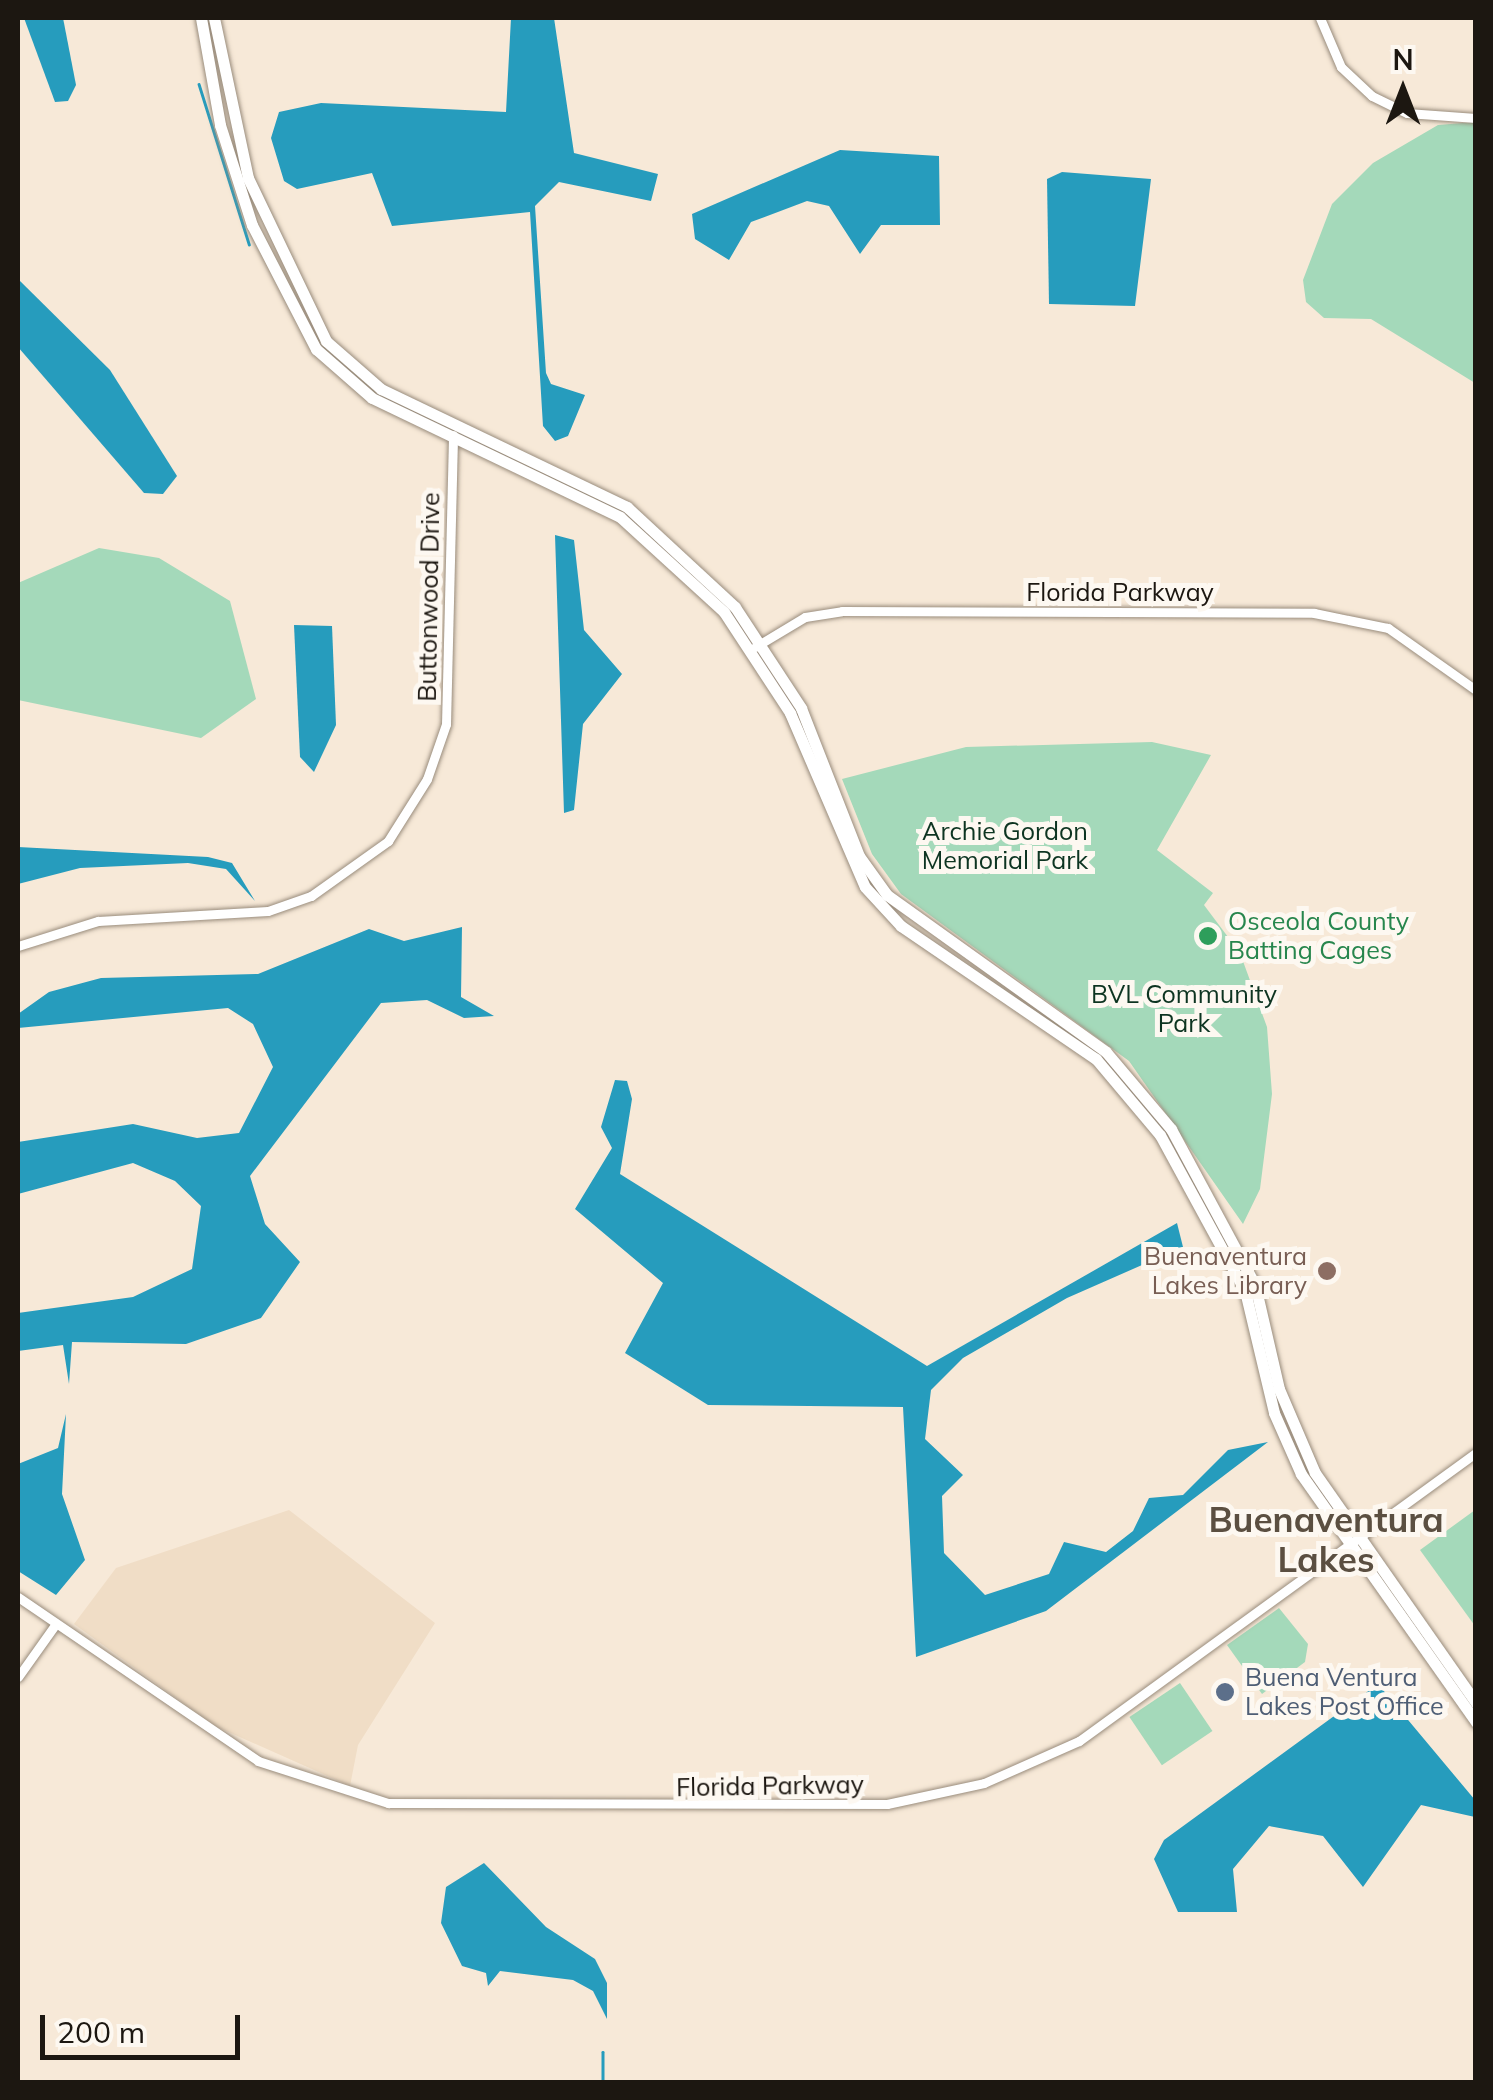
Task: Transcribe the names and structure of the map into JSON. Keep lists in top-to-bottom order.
{
  "streets": {
    "street": ["Florida Parkway", "Buttonwood Drive"]
  },
  "districts": ["Buenaventura Lakes"],
  "parks": ["Archie Gordon Memorial Park", "BVL Community Park"],
  "places": ["Osceola County Batting Cages", "Buenaventura Lakes Library", "Buena Ventura Lakes Post Office"],
  "scale_bar": "200 m",
  "north": "top"
}
